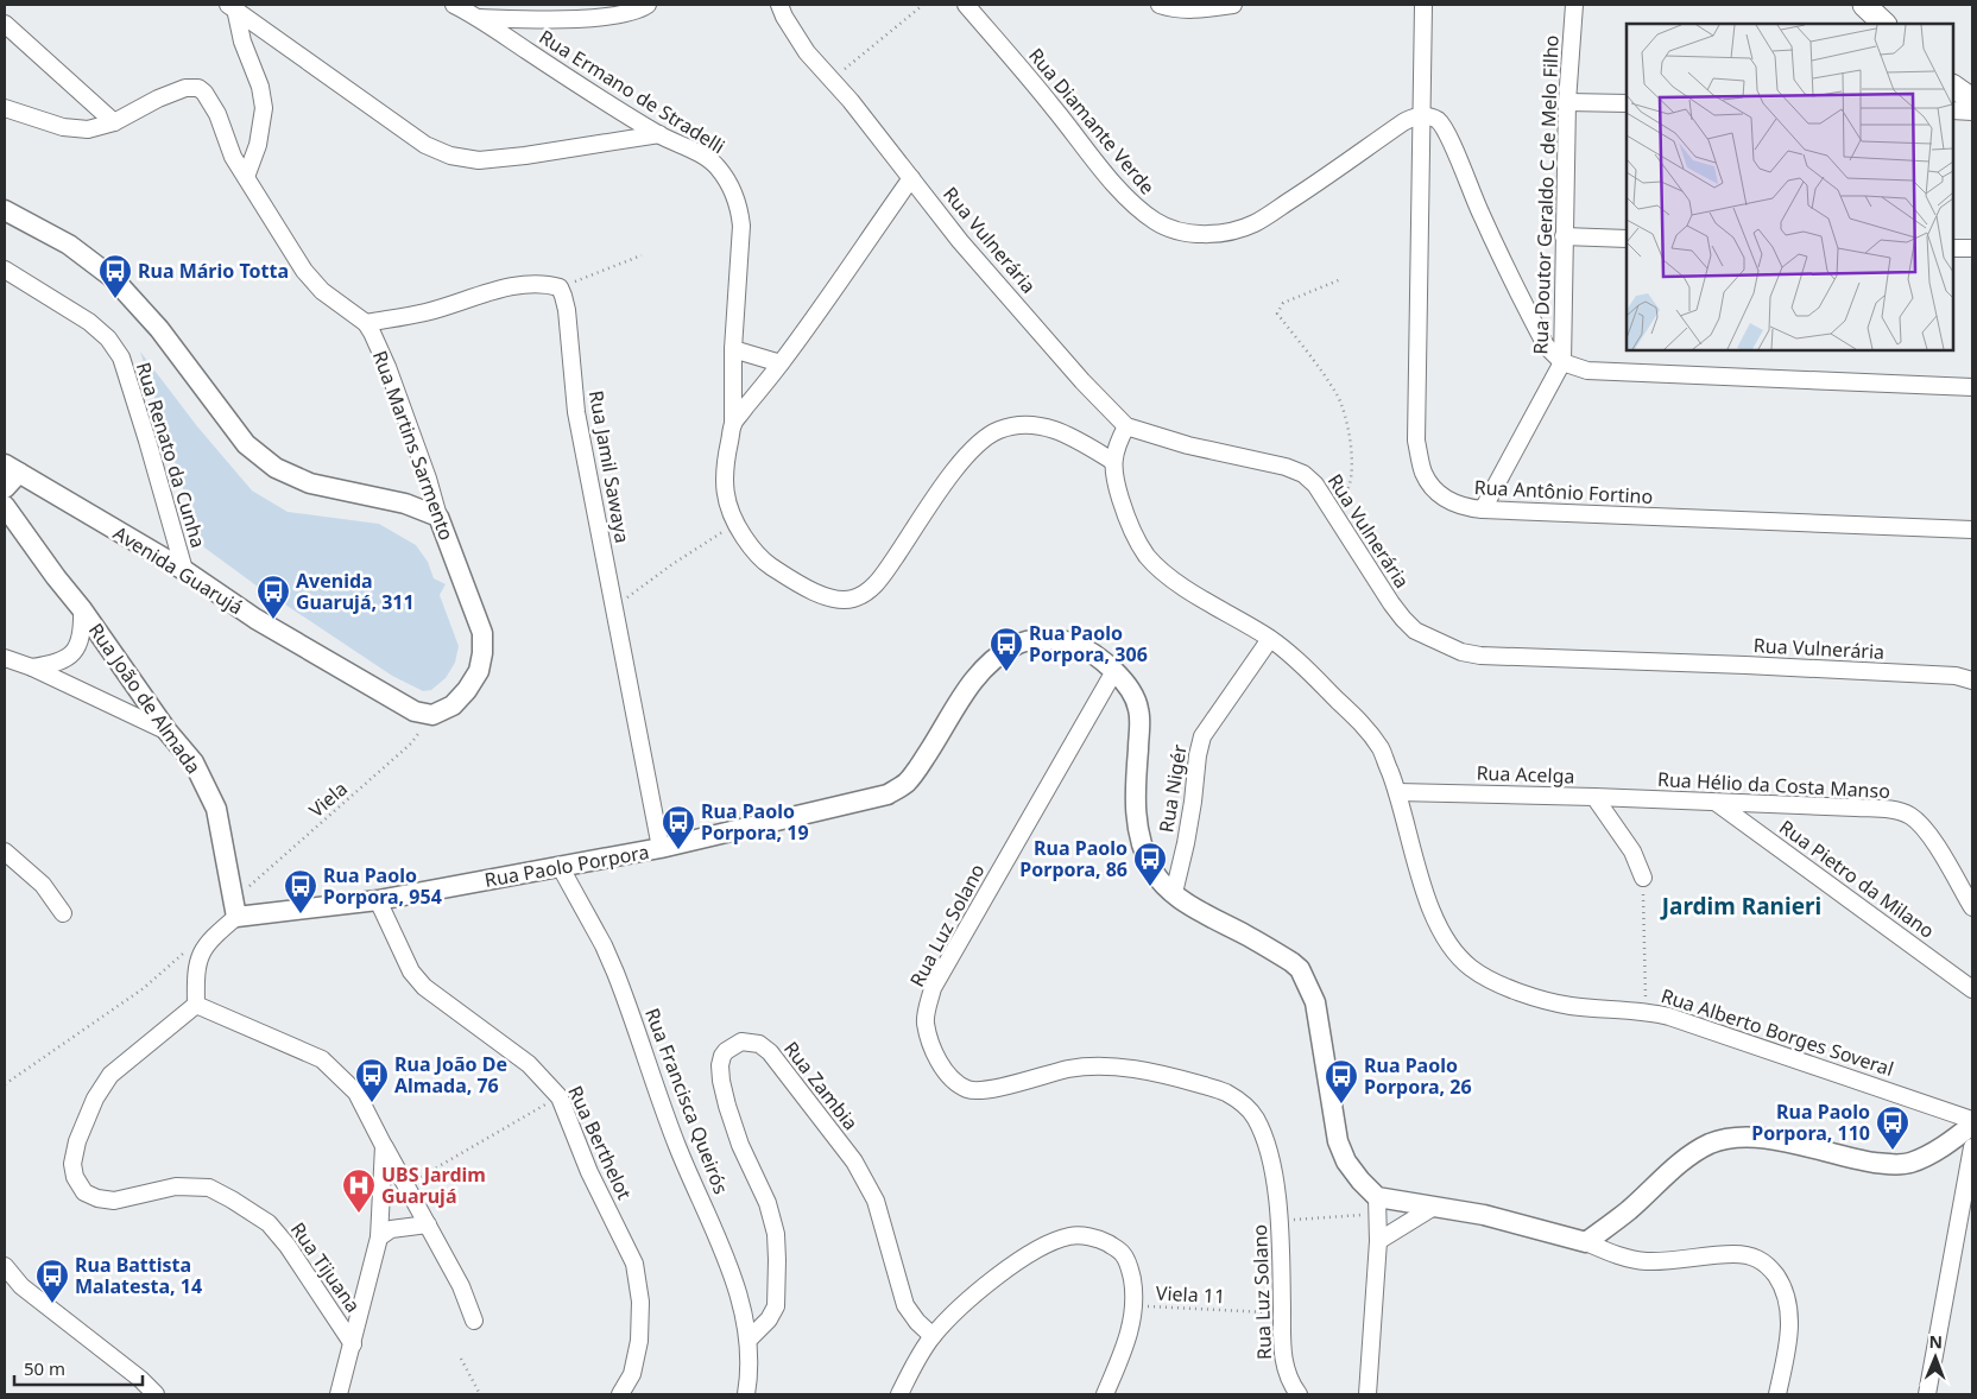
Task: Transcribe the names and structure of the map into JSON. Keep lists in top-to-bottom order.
{
  "streets": {
    "street": [
      "Rua Ermano de Stradelli",
      "Rua Diamante Verde",
      "Rua Doutor Geraldo C de Melo Filho",
      "Rua Vulnerária",
      "Rua Martins Sarmento",
      "Rua Renato da Cunha",
      "Rua Jamil Sawaya",
      "Rua Antônio Fortino",
      "Avenida Guarujá",
      "Rua João de Almada",
      "Rua Acelga",
      "Rua Hélio da Costa Manso",
      "Rua Nigér",
      "Rua Paolo Porpora",
      "Rua Pietro da Milano",
      "Rua Luz Solano",
      "Rua Alberto Borges Soveral",
      "Rua Zambia",
      "Rua Francisca Queirós",
      "Rua Berthelot",
      "Rua Tijuana"
    ],
    "path": ["Viela", "Viela 11"]
  },
  "crossings": [
    ["Rua Ermano de Stradelli", "Rua Alberto Borges Soveral"],
    ["Rua Diamante Verde", "Rua Antônio Fortino"],
    ["Rua Doutor Geraldo C de Melo Filho", "Rua Antônio Fortino"],
    ["Rua Martins Sarmento", "Avenida Guarujá"],
    ["Rua Martins Sarmento", "Viela"],
    ["Rua Renato da Cunha", "Avenida Guarujá"],
    ["Rua Jamil Sawaya", "Rua Paolo Porpora"],
    ["Avenida Guarujá", "Viela"],
    ["Rua João de Almada", "Viela"],
    ["Rua João de Almada", "Rua Paolo Porpora"],
    ["Rua Acelga", "Rua Hélio da Costa Manso"],
    ["Rua Acelga", "Rua Alberto Borges Soveral"],
    ["Rua Hélio da Costa Manso", "Rua Pietro da Milano"],
    ["Rua Nigér", "Rua Paolo Porpora"],
    ["Rua Nigér", "Rua Alberto Borges Soveral"],
    ["Viela", "Rua Paolo Porpora"],
    ["Rua Paolo Porpora", "Rua Luz Solano"],
    ["Rua Paolo Porpora", "Rua Francisca Queirós"],
    ["Rua Paolo Porpora", "Rua Berthelot"],
    ["Rua Luz Solano", "Viela 11"],
    ["Rua Zambia", "Rua Francisca Queirós"]
  ],
  "districts": ["Jardim Ranieri"],
  "places": {
    "bus stop": [
      "Rua Mário Totta",
      "Avenida Guarujá, 311",
      "Rua Paolo Porpora, 306",
      "Rua Paolo Porpora, 19",
      "Rua Paolo Porpora, 86",
      "Rua Paolo Porpora, 954",
      "Rua João De Almada, 76",
      "Rua Paolo Porpora, 26",
      "Rua Paolo Porpora, 110",
      "Rua Battista Malatesta, 14"
    ],
    "hospital": ["UBS Jardim Guarujá"]
  },
  "scale_bar": "50 m",
  "north": "top"
}
